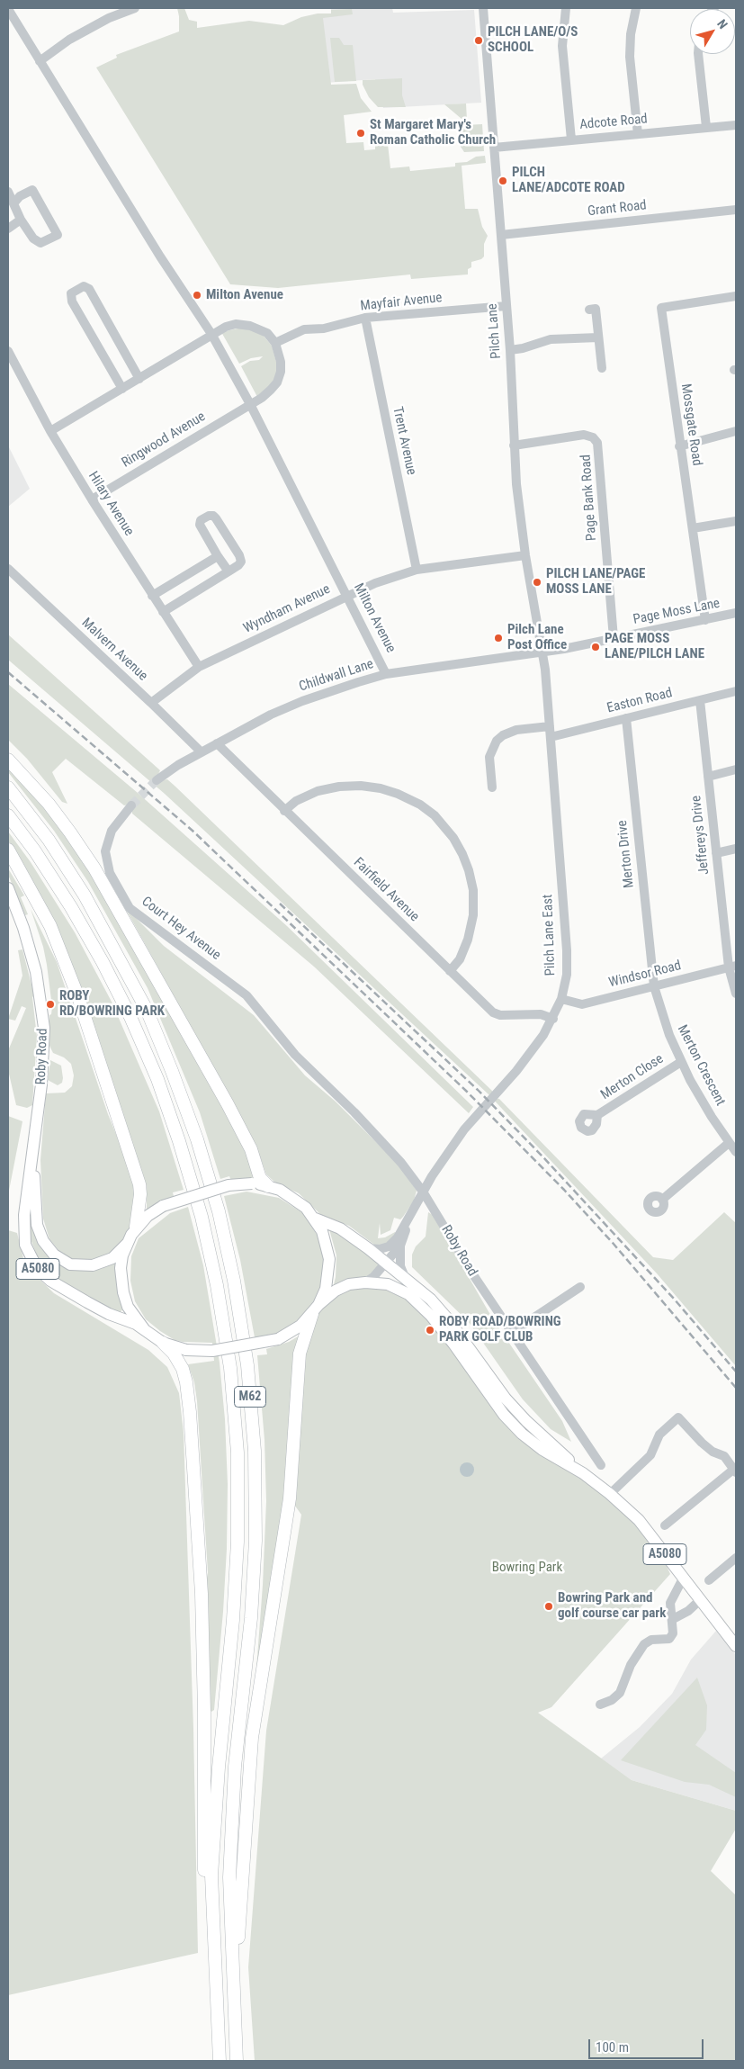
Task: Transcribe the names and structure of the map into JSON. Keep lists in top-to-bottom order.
{
  "streets": {
    "highway": ["M62"],
    "main road": ["Roby Road", "A5080"],
    "street": [
      "Adcote Road",
      "Grant Road",
      "Mayfair Avenue",
      "Pilch Lane",
      "Mossgate Road",
      "Ringwood Avenue",
      "Trent Avenue",
      "Page Bank Road",
      "Hilary Avenue",
      "Wyndham Avenue",
      "Page Moss Lane",
      "Milton Avenue",
      "Malvern Avenue",
      "Childwall Lane",
      "Easton Road",
      "Jeffereys Drive",
      "Merton Drive",
      "Fairfield Avenue",
      "Court Hey Avenue",
      "Pilch Lane East",
      "Windsor Road",
      "Merton Crescent",
      "Merton Close"
    ]
  },
  "crossings": [
    ["Adcote Road", "Pilch Lane"],
    ["Grant Road", "Pilch Lane"],
    ["Mayfair Avenue", "Pilch Lane"],
    ["Mayfair Avenue", "Trent Avenue"],
    ["Pilch Lane", "Page Bank Road"],
    ["Pilch Lane", "Wyndham Avenue"],
    ["Pilch Lane", "Page Moss Lane"],
    ["Pilch Lane", "Childwall Lane"],
    ["Pilch Lane", "Pilch Lane East"],
    ["Mossgate Road", "Page Moss Lane"],
    ["Ringwood Avenue", "Hilary Avenue"],
    ["Ringwood Avenue", "Milton Avenue"],
    ["Trent Avenue", "Wyndham Avenue"],
    ["Page Bank Road", "Page Moss Lane"],
    ["Hilary Avenue", "Wyndham Avenue"],
    ["Wyndham Avenue", "Milton Avenue"],
    ["Wyndham Avenue", "Malvern Avenue"],
    ["Page Moss Lane", "Childwall Lane"],
    ["Page Moss Lane", "Pilch Lane East"],
    ["Milton Avenue", "Childwall Lane"],
    ["Malvern Avenue", "Childwall Lane"],
    ["Childwall Lane", "Fairfield Avenue"],
    ["Childwall Lane", "Pilch Lane East"],
    ["Easton Road", "Jeffereys Drive"],
    ["Easton Road", "Merton Drive"],
    ["Easton Road", "Pilch Lane East"],
    ["Jeffereys Drive", "Windsor Road"],
    ["Merton Drive", "Windsor Road"],
    ["Merton Drive", "Merton Crescent"],
    ["Fairfield Avenue", "Pilch Lane East"],
    ["Court Hey Avenue", "Roby Road"],
    ["Pilch Lane East", "Windsor Road"],
    ["Pilch Lane East", "Roby Road"],
    ["Pilch Lane East", "A5080"],
    ["Windsor Road", "Merton Crescent"],
    ["Roby Road", "A5080"],
    ["Merton Crescent", "Merton Close"]
  ],
  "parks": ["Bowring Park"],
  "places": [
    "PILCH LANE/O/S SCHOOL",
    "St Margaret Mary's Roman Catholic Church",
    "PILCH LANE/ADCOTE ROAD",
    "Milton Avenue",
    "PILCH LANE/PAGE MOSS LANE",
    "Pilch Lane Post Office",
    "PAGE MOSS LANE/PILCH LANE",
    "ROBY RD/BOWRING PARK",
    "ROBY ROAD/BOWRING PARK GOLF CLUB",
    "Bowring Park and golf course car park"
  ],
  "scale_bar": "100 m",
  "north": "top right"
}
